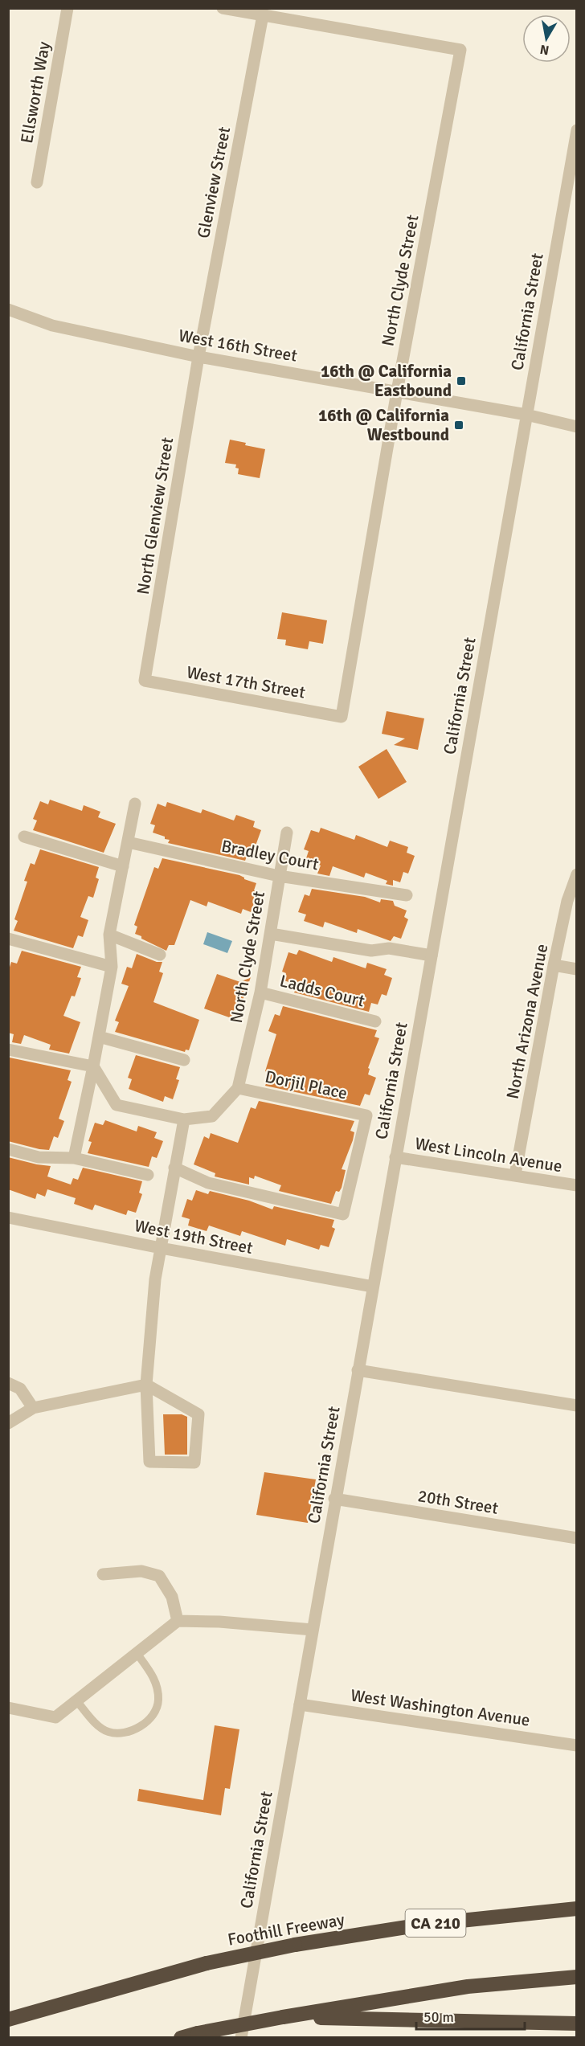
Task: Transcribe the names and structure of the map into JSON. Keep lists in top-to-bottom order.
{
  "streets": {
    "highway": ["CA 210", "Foothill Freeway"],
    "street": [
      "Ellsworth Way",
      "Glenview Street",
      "North Clyde Street",
      "California Street",
      "West 16th Street",
      "North Glenview Street",
      "West 17th Street",
      "Bradley Court",
      "Ladds Court",
      "North Arizona Avenue",
      "Dorjil Place",
      "West Lincoln Avenue",
      "West 19th Street",
      "20th Street",
      "West Washington Avenue"
    ]
  },
  "crossings": [
    ["Glenview Street", "North Clyde Street"],
    ["Glenview Street", "West 16th Street"],
    ["Glenview Street", "North Glenview Street"],
    ["North Clyde Street", "West 16th Street"],
    ["North Clyde Street", "West 17th Street"],
    ["North Clyde Street", "Bradley Court"],
    ["North Clyde Street", "Ladds Court"],
    ["North Clyde Street", "Dorjil Place"],
    ["California Street", "West 16th Street"],
    ["California Street", "West Lincoln Avenue"],
    ["California Street", "West 19th Street"],
    ["California Street", "20th Street"],
    ["California Street", "West Washington Avenue"],
    ["West 16th Street", "North Glenview Street"],
    ["North Glenview Street", "West 17th Street"],
    ["North Arizona Avenue", "West Lincoln Avenue"]
  ],
  "places": {
    "transit": ["16th @ California Eastbound", "16th @ California Westbound"]
  },
  "scale_bar": "50 m",
  "north": "bottom"
}
